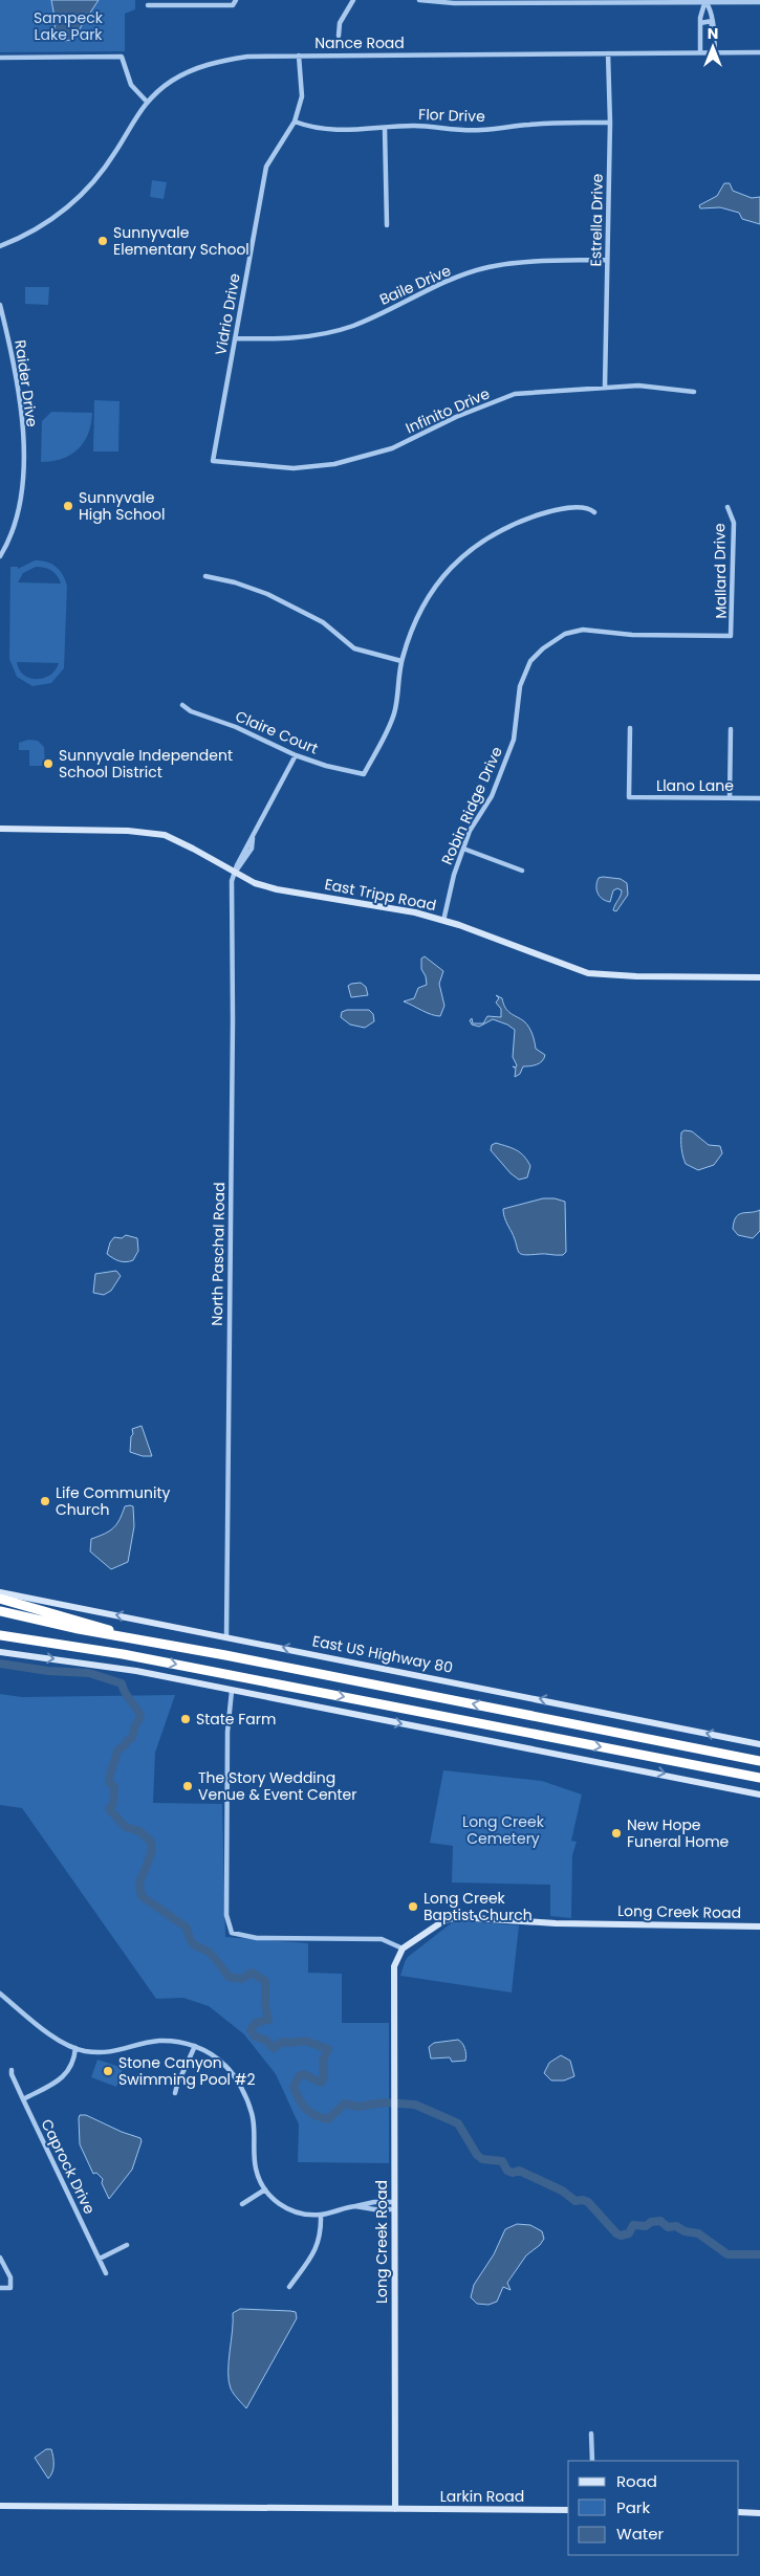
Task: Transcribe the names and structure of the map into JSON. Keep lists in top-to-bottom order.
{
  "streets": {
    "street": [
      "Nance Road",
      "Flor Drive",
      "Estrella Drive",
      "Baile Drive",
      "Vidrio Drive",
      "Raider Drive",
      "Infinito Drive",
      "Mallard Drive",
      "Claire Court",
      "Llano Lane",
      "Robin Ridge Drive",
      "East Tripp Road",
      "North Paschal Road",
      "East US Highway 80",
      "Long Creek Road",
      "Caprock Drive",
      "Larkin Road"
    ]
  },
  "crossings": [
    ["Nance Road", "Estrella Drive"],
    ["Nance Road", "Vidrio Drive"],
    ["Flor Drive", "Estrella Drive"],
    ["Flor Drive", "Vidrio Drive"],
    ["Estrella Drive", "Baile Drive"],
    ["Estrella Drive", "Infinito Drive"],
    ["Baile Drive", "Vidrio Drive"],
    ["Vidrio Drive", "Infinito Drive"],
    ["Mallard Drive", "Robin Ridge Drive"],
    ["Robin Ridge Drive", "East Tripp Road"],
    ["East Tripp Road", "North Paschal Road"],
    ["North Paschal Road", "East US Highway 80"],
    ["Long Creek Road", "Larkin Road"]
  ],
  "parks": ["Sampeck Lake Park", "Long Creek Cemetery"],
  "places": [
    "Sunnyvale Elementary School",
    "Sunnyvale High School",
    "Sunnyvale Independent School District",
    "Life Community Church",
    "State Farm",
    "The Story Wedding Venue & Event Center",
    "New Hope Funeral Home",
    "Long Creek Baptist Church",
    "Stone Canyon Swimming Pool #2"
  ],
  "legend": ["Road", "Park", "Water"],
  "north": "top"
}
